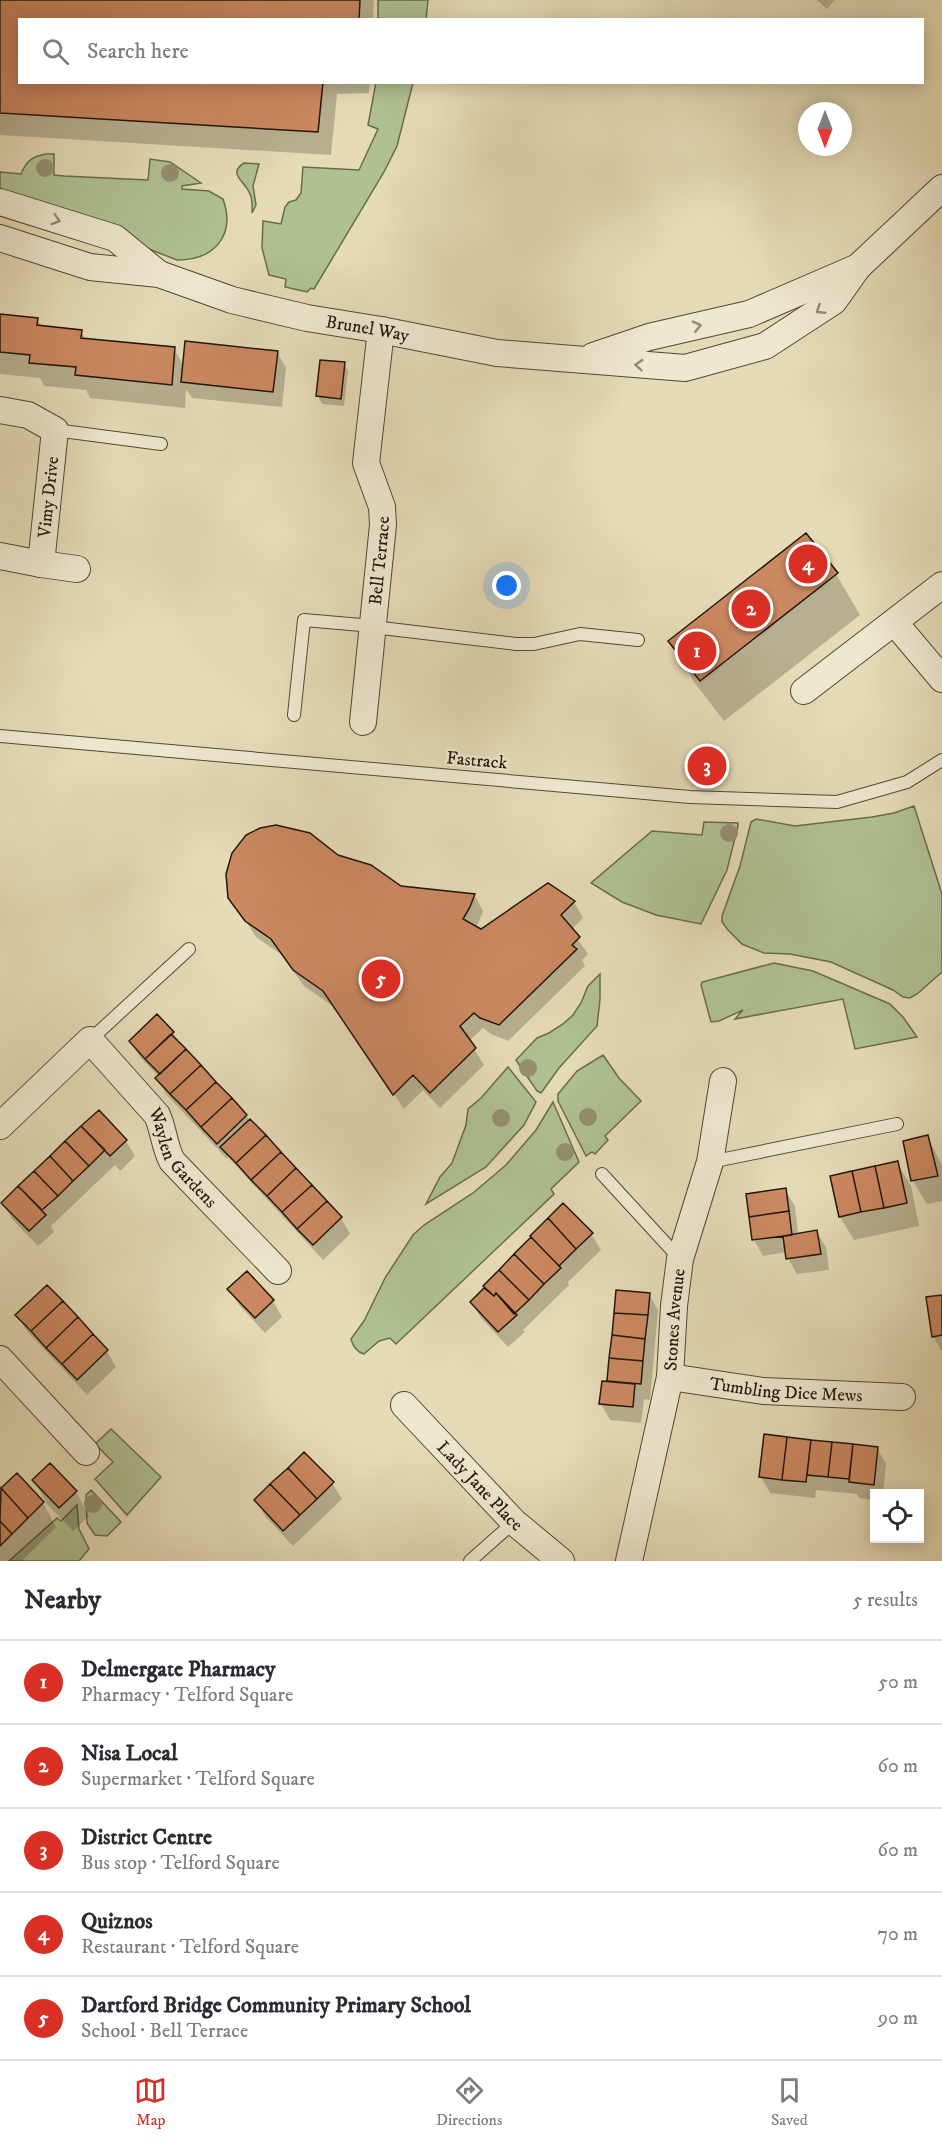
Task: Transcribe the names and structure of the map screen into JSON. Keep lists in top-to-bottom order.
{
  "streets": {
    "street": [
      "Brunel Way",
      "Vimy Drive",
      "Bell Terrace",
      "Waylen Gardens",
      "Stones Avenue",
      "Tumbling Dice Mews",
      "Lady Jane Place"
    ],
    "lane": ["Fastrack"]
  },
  "crossings": [
    ["Brunel Way", "Bell Terrace"],
    ["Stones Avenue", "Tumbling Dice Mews"]
  ],
  "north": "bottom",
  "page": {
    "search": "Search here",
    "pins": [
      "4",
      "2",
      "1",
      "3",
      "5"
    ],
    "heading": ["Nearby", "5 results"],
    "list": [
      {
        "mark": "1",
        "name": "Delmergate Pharmacy",
        "note": "Pharmacy · Telford Square",
        "value": "50 m"
      },
      {
        "mark": "2",
        "name": "Nisa Local",
        "note": "Supermarket · Telford Square",
        "value": "60 m"
      },
      {
        "mark": "3",
        "name": "District Centre",
        "note": "Bus stop · Telford Square",
        "value": "60 m"
      },
      {
        "mark": "4",
        "name": "Quiznos",
        "note": "Restaurant · Telford Square",
        "value": "70 m"
      },
      {
        "mark": "5",
        "name": "Dartford Bridge Community Primary School",
        "note": "School · Bell Terrace",
        "value": "90 m"
      }
    ],
    "nav": ["Map", "Directions", "Saved"]
  }
}
